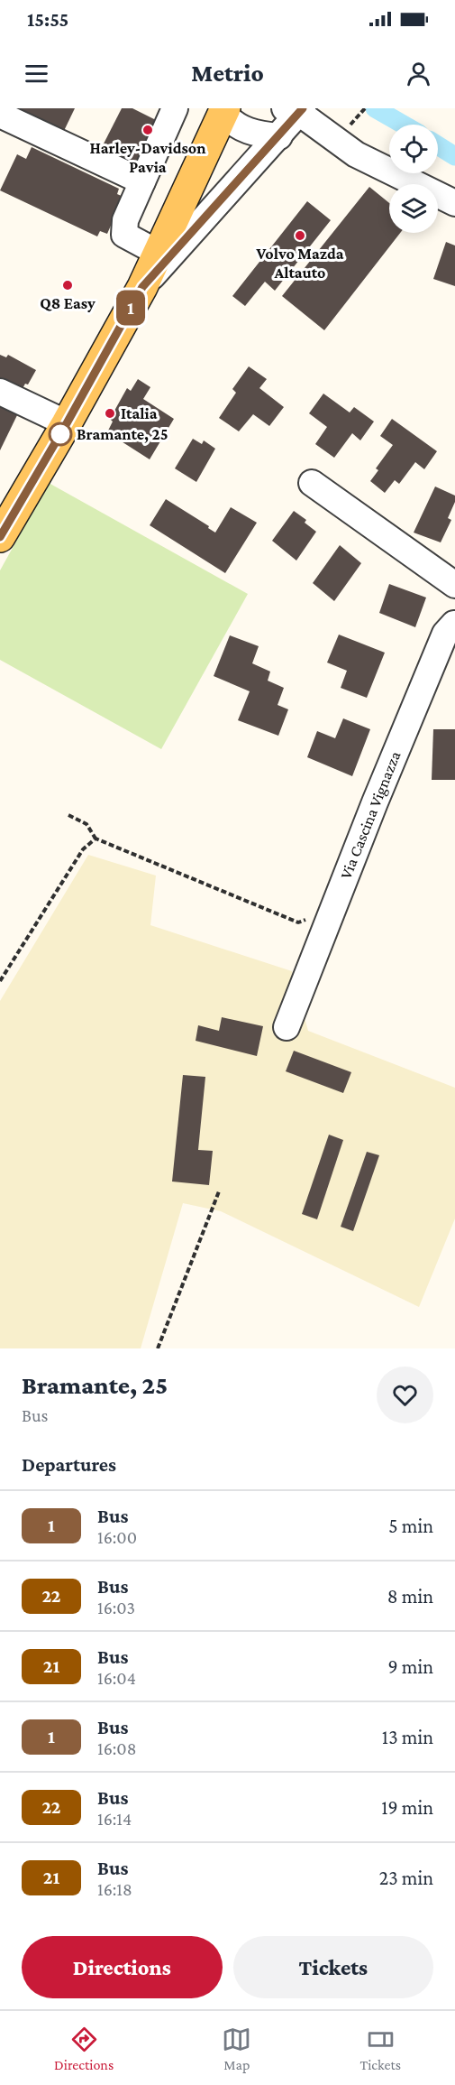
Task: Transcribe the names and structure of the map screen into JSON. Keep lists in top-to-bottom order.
{
  "streets": {
    "street": ["Via Cascina Vignazza"]
  },
  "places": [
    "Harley-Davidson Pavia",
    "Volvo Mazda Altauto",
    "Q8 Easy",
    "Italia",
    "Bramante, 25"
  ],
  "lines": ["bus line 1"],
  "page": {
    "status": "15:55",
    "header": "Metrio",
    "on_map": "1",
    "heading": [
      ["Bramante, 25", "Bus"],
      "Departures"
    ],
    "list": [
      {
        "mark": "1",
        "name": "Bus",
        "note": "16:00",
        "value": "5 min"
      },
      {
        "mark": "22",
        "name": "Bus",
        "note": "16:03",
        "value": "8 min"
      },
      {
        "mark": "21",
        "name": "Bus",
        "note": "16:04",
        "value": "9 min"
      },
      {
        "mark": "1",
        "name": "Bus",
        "note": "16:08",
        "value": "13 min"
      },
      {
        "mark": "22",
        "name": "Bus",
        "note": "16:14",
        "value": "19 min"
      },
      {
        "mark": "21",
        "name": "Bus",
        "note": "16:18",
        "value": "23 min"
      }
    ],
    "buttons": ["Directions", "Tickets"],
    "tabs": ["Directions", "Map", "Tickets"]
  }
}
